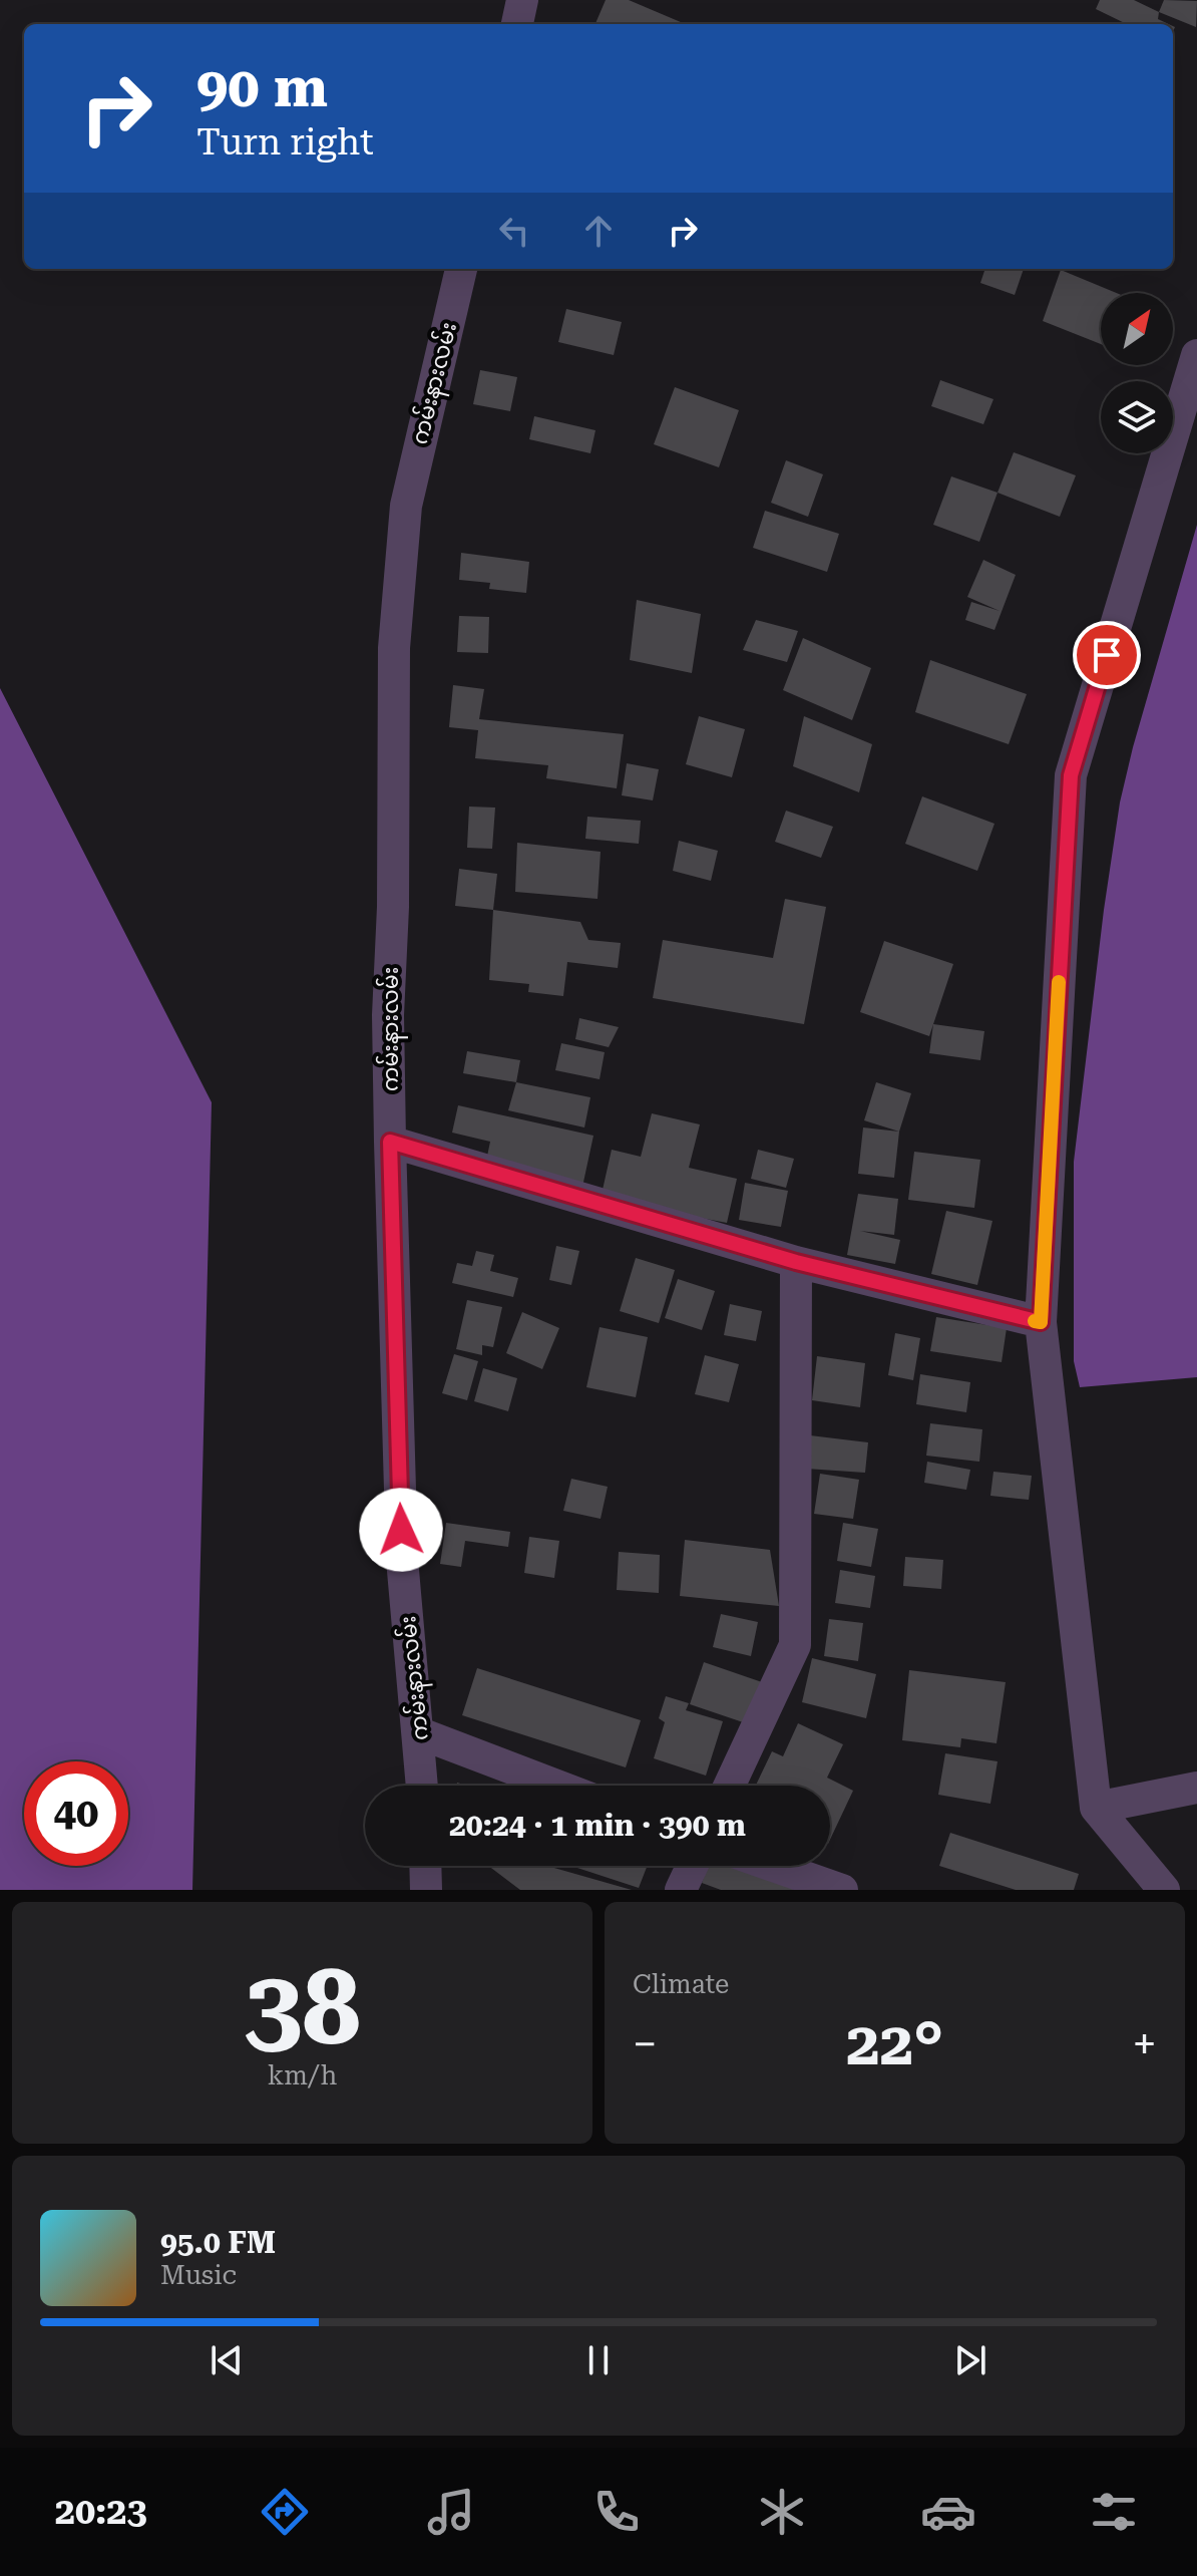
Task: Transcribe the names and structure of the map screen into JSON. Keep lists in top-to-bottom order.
{
  "streets": {
    "street": ["ကမ်းနားလမ်း"]
  },
  "north": "top right",
  "page": {
    "turn": ["90 m", "Turn right"],
    "limit": "40",
    "trip": "20:24 · 1 min · 390 m",
    "tile": [
      ["38", "km/h"],
      "Climate"
    ],
    "heat": ["−", "22°", "+"],
    "song": ["95.0 FM", "Music"],
    "tabs": "20:23"
  }
}
